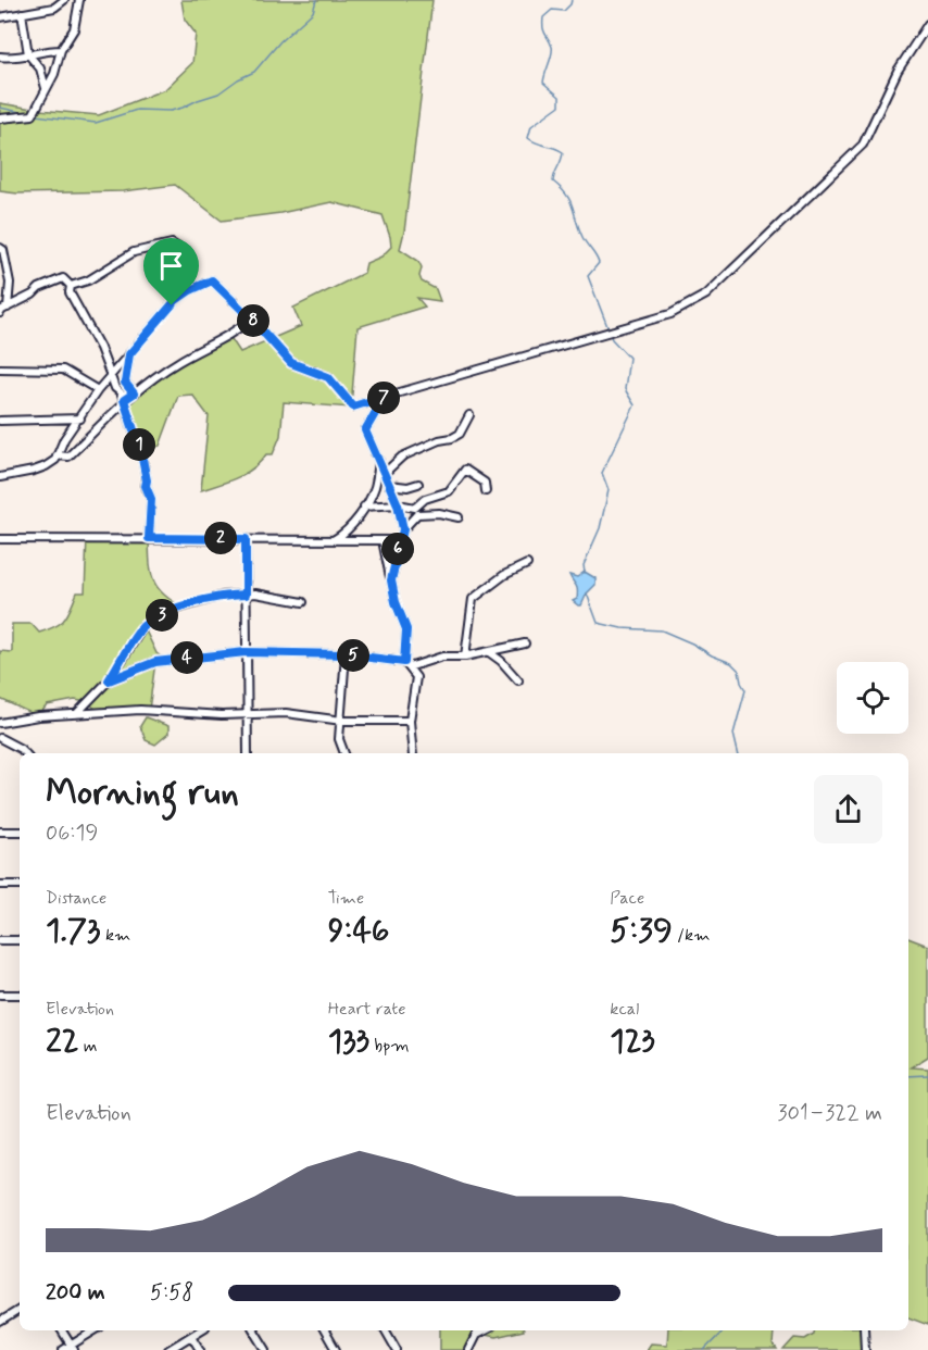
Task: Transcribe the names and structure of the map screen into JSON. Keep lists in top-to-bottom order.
{
  "page": {
    "pins": [
      "8",
      "7",
      "1",
      "2",
      "6",
      "3",
      "5",
      "4"
    ],
    "heading": ["Morning run", "06:19"],
    "stats": [
      ["Distance", "1.73 km"],
      ["Time", "9:46"],
      ["Pace", "5:39 /km"],
      ["Elevation", "22 m"],
      ["Heart rate", "133 bpm"],
      ["kcal", "123"]
    ],
    "chart": ["Elevation", "301–322 m"],
    "list": [
      {
        "name": "200 m",
        "note": "5:58"
      }
    ]
  }
}
